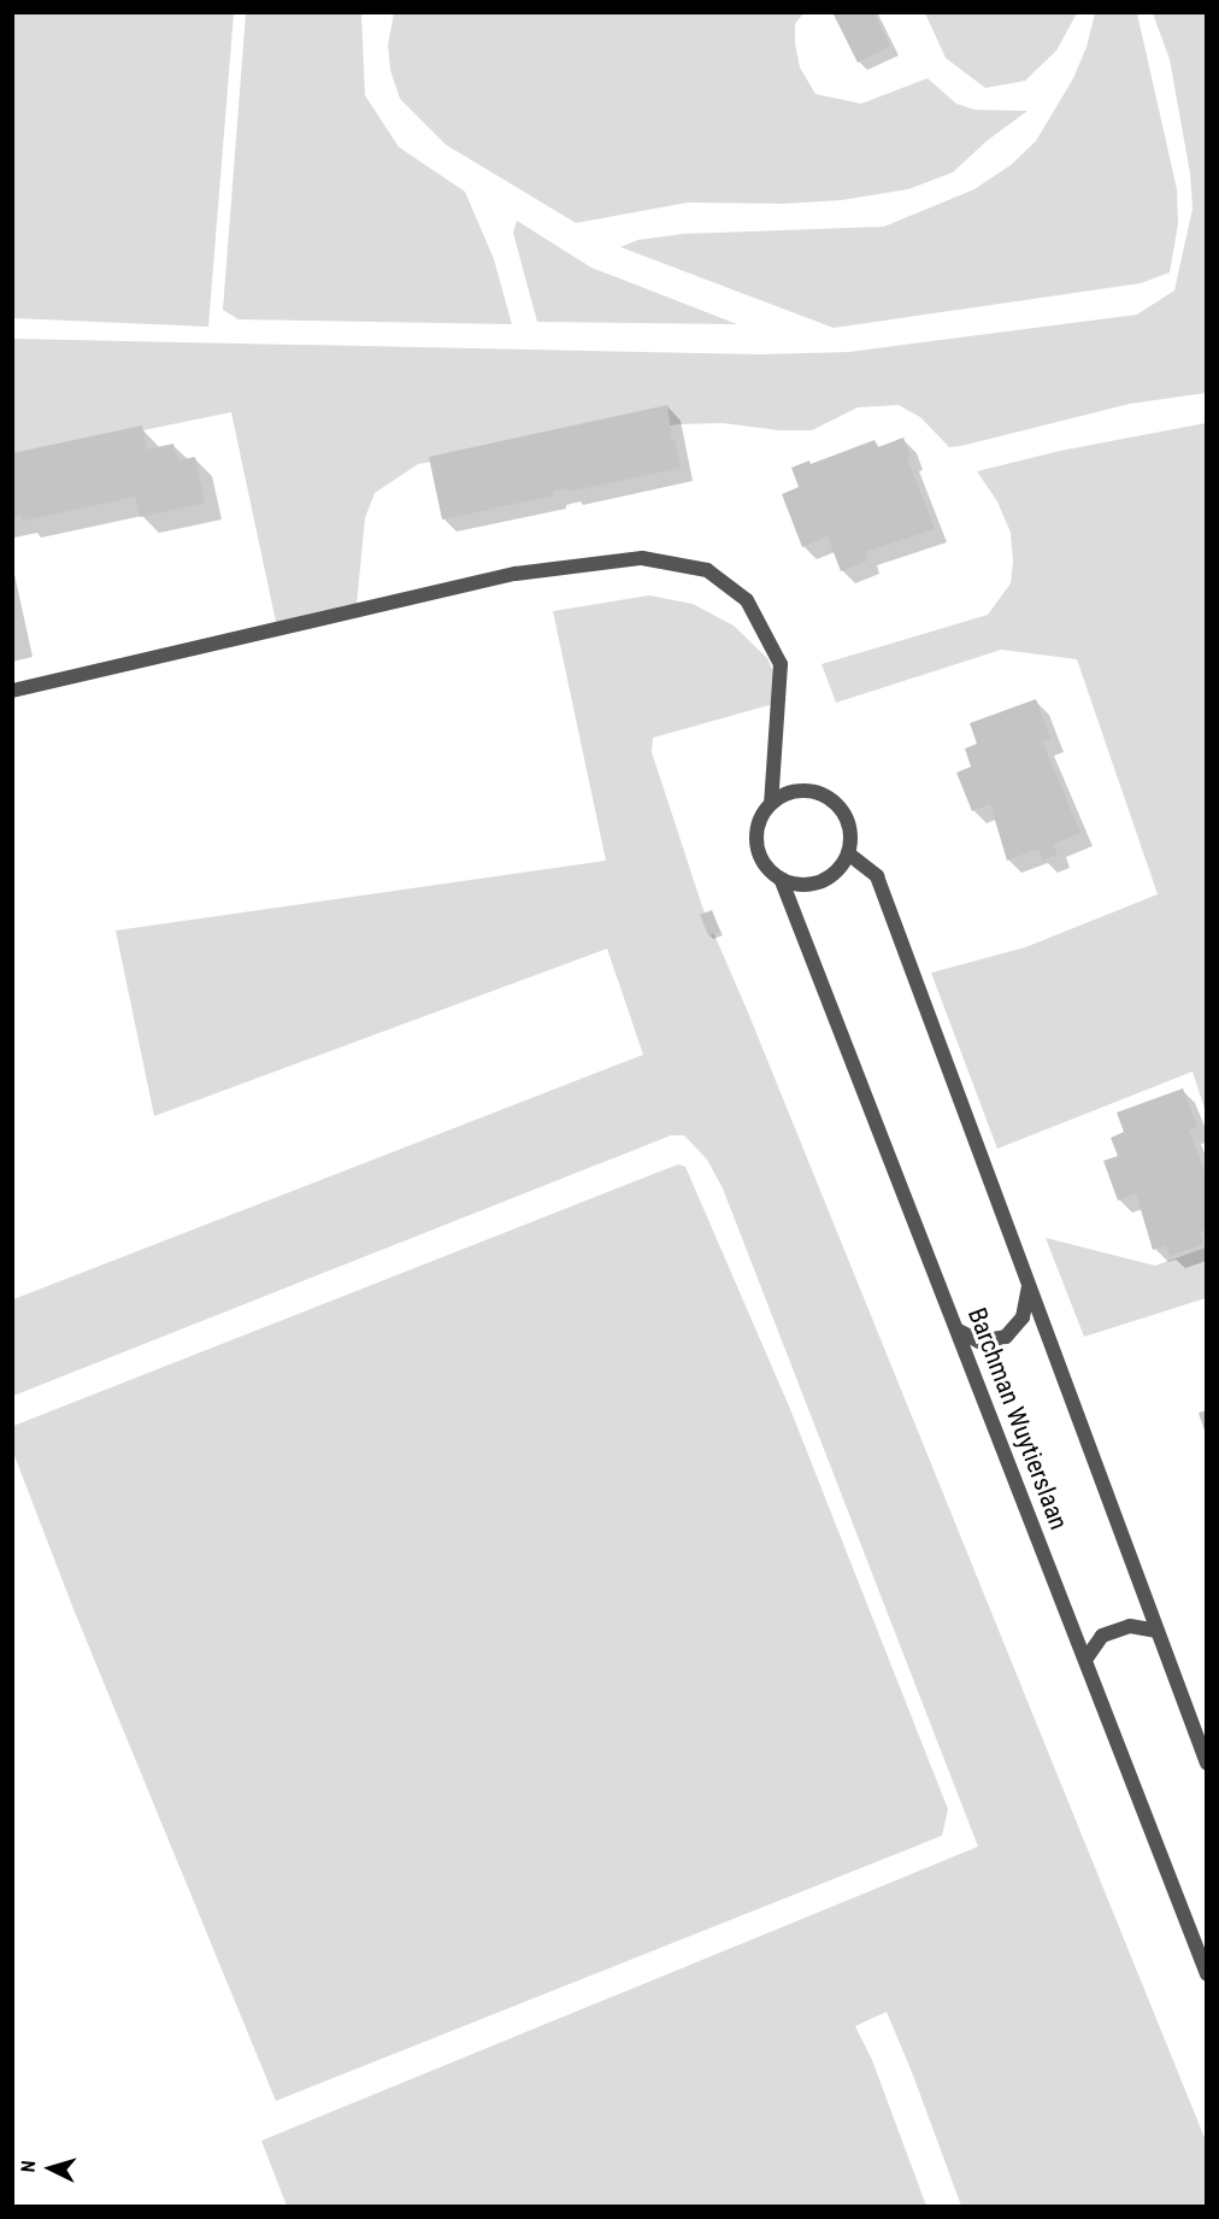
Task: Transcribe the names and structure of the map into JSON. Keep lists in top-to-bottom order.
{
  "streets": {
    "lane": ["Barchman Wuytierslaan"]
  },
  "north": "left"
}
